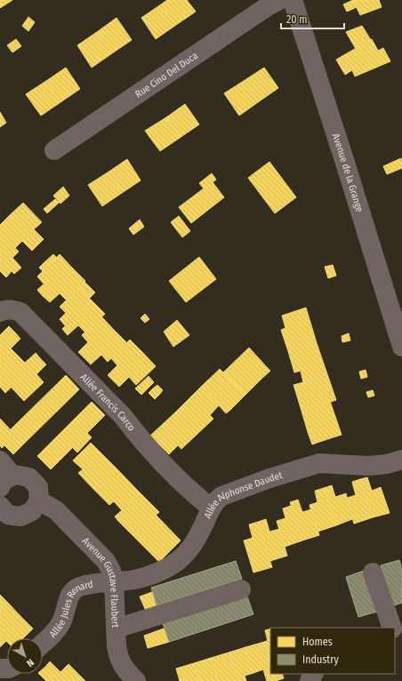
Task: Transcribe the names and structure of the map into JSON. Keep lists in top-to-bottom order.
{
  "streets": {
    "street": [
      "Rue Cino Del Duca",
      "Avenue de la Grange",
      "Allée Francis Carco",
      "Allée Alphonse Daudet",
      "Avenue Gustave Flaubert",
      "Allée Jules Renard"
    ]
  },
  "crossings": [
    ["Allée Francis Carco", "Allée Alphonse Daudet"],
    ["Allée Alphonse Daudet", "Avenue Gustave Flaubert"],
    ["Allée Alphonse Daudet", "Allée Jules Renard"],
    ["Avenue Gustave Flaubert", "Allée Jules Renard"]
  ],
  "legend": ["Homes", "Industry"],
  "scale_bar": "20 m",
  "north": "bottom right"
}
